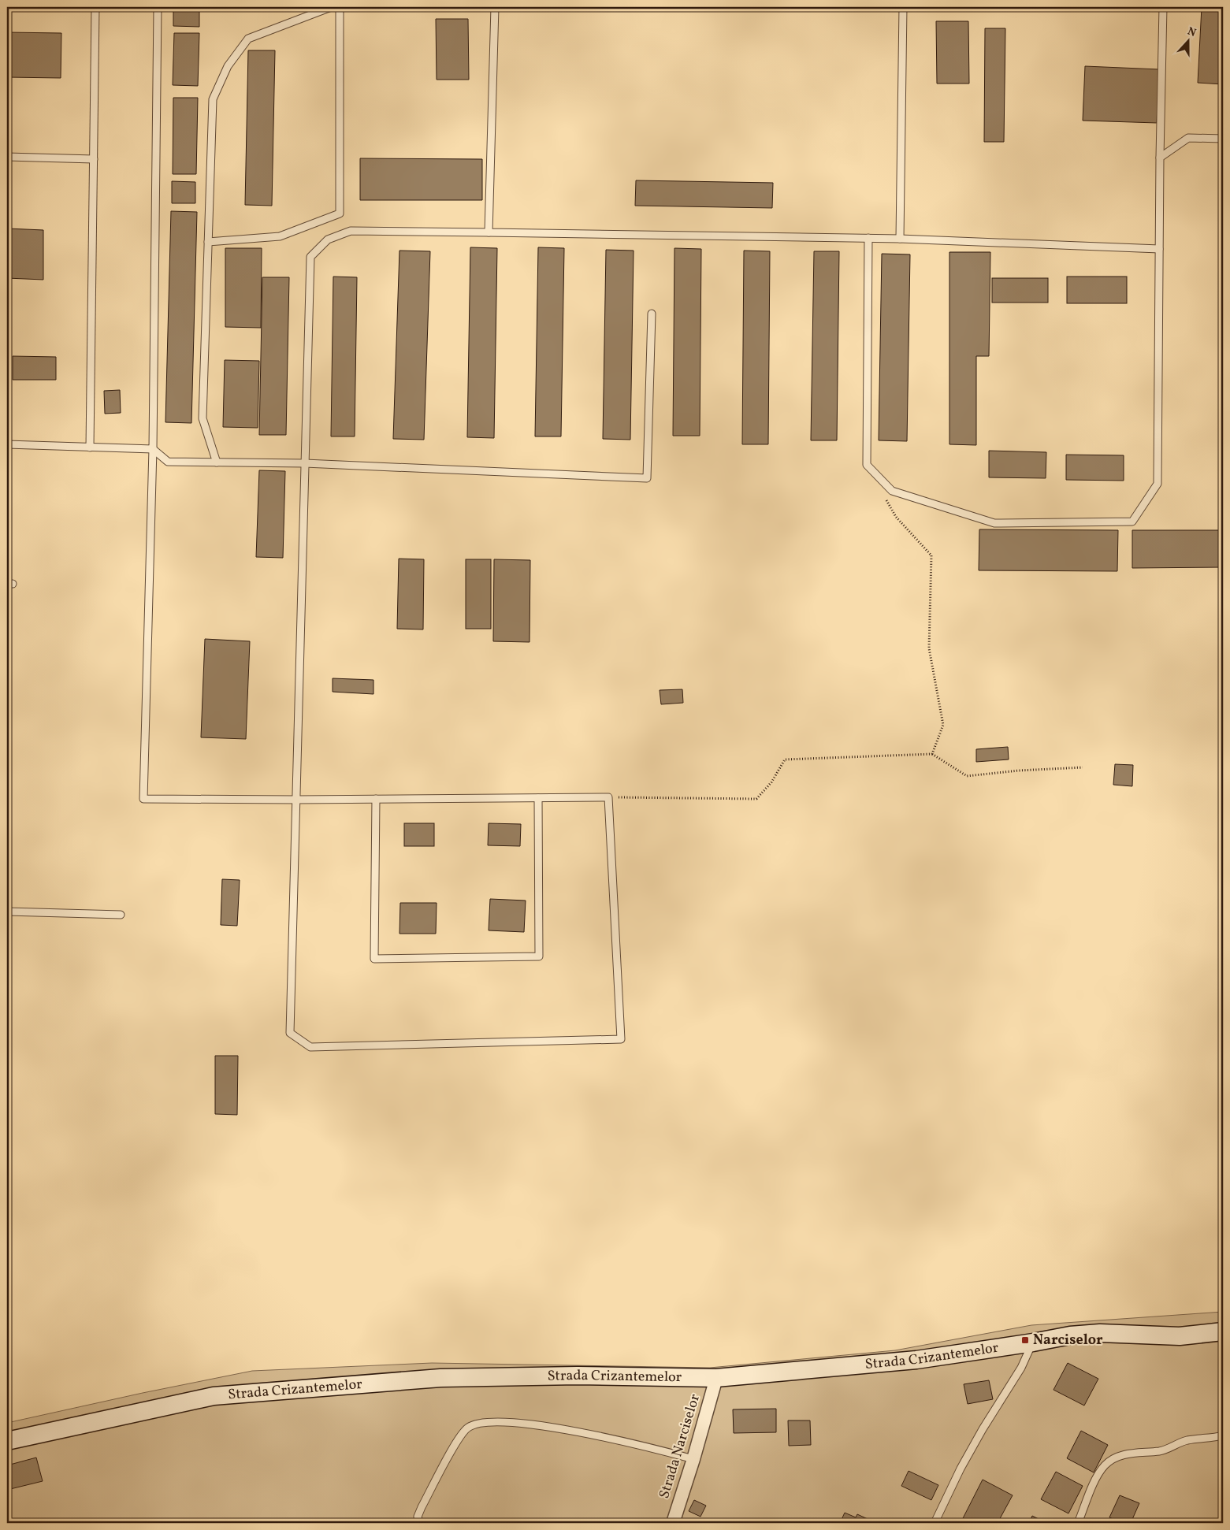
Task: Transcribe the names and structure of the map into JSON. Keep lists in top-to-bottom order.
{
  "streets": {
    "street": ["Strada Crizantemelor", "Strada Narciselor"]
  },
  "crossings": [
    ["Strada Crizantemelor", "Strada Narciselor"]
  ],
  "places": {
    "transit": ["Narciselor"]
  },
  "north": "top"
}
